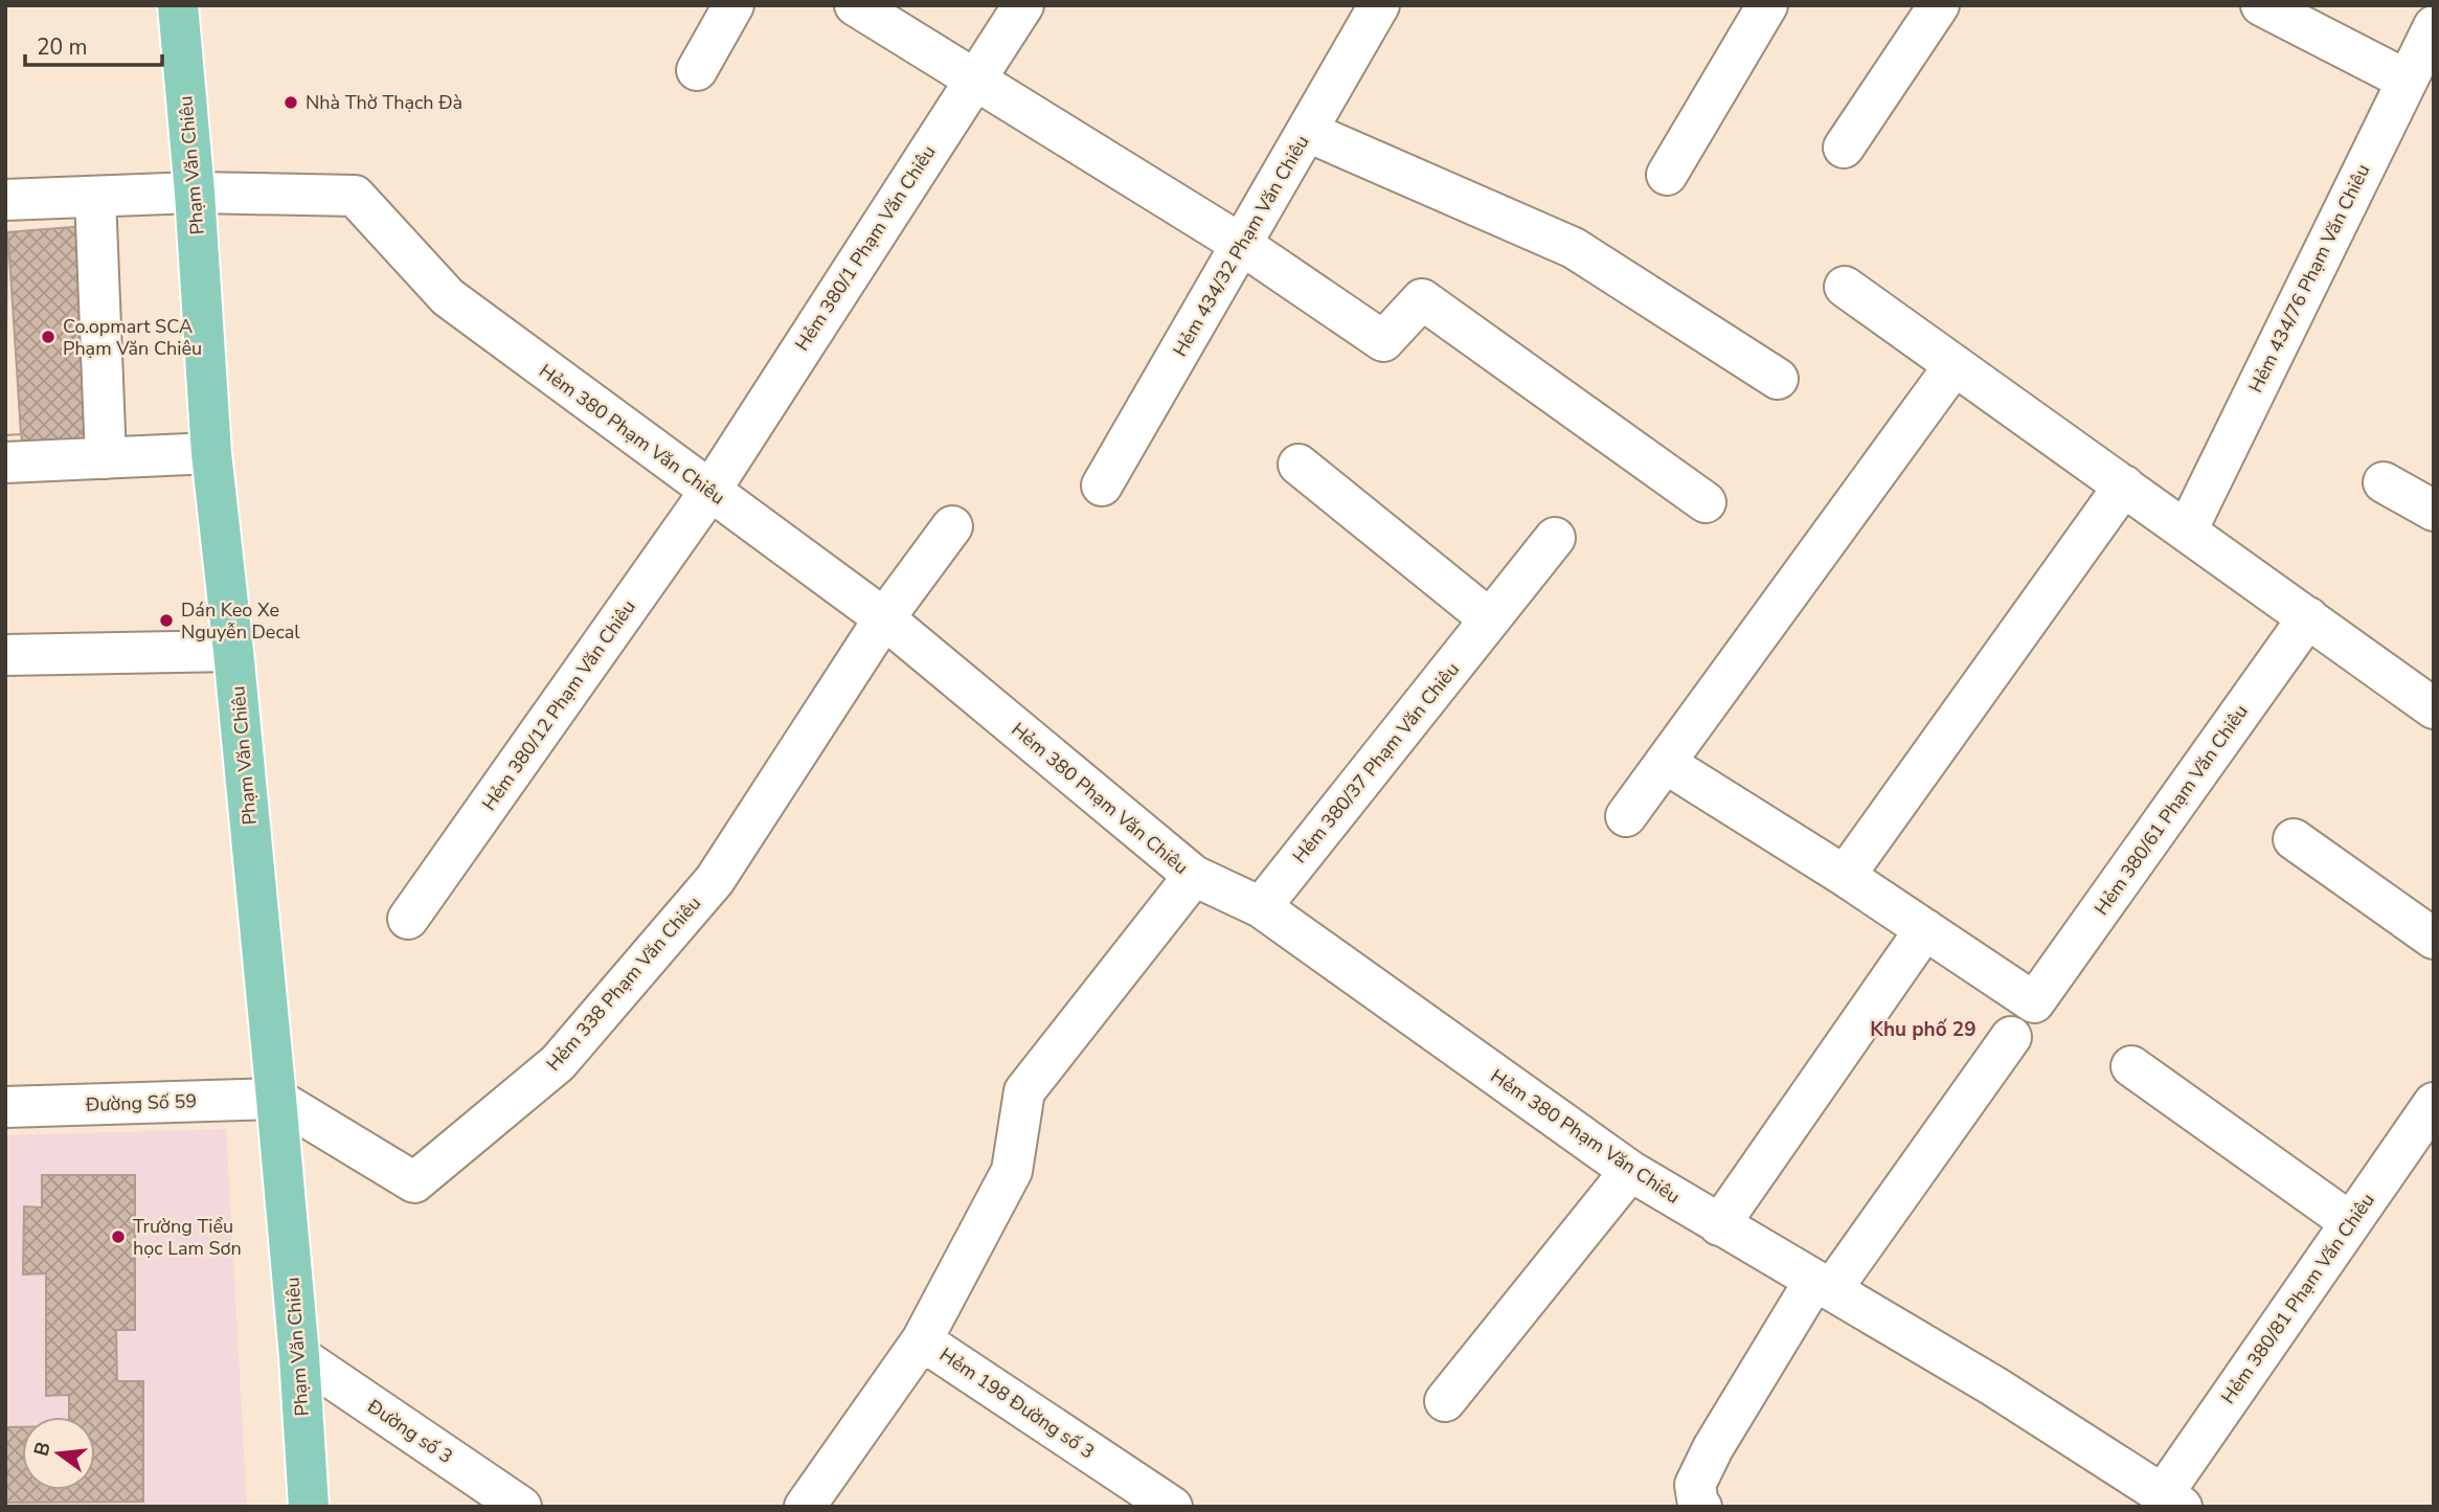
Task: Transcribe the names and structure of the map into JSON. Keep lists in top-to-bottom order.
{
  "streets": {
    "main road": ["Phạm Văn Chiêu"],
    "street": [
      "Hẻm 434/32 Phạm Văn Chiêu",
      "Hẻm 380/1 Phạm Văn Chiêu",
      "Hẻm 434/76 Phạm Văn Chiêu",
      "Hẻm 380 Phạm Văn Chiêu",
      "Hẻm 380/12 Phạm Văn Chiêu",
      "Hẻm 380/37 Phạm Văn Chiêu",
      "Hẻm 380/61 Phạm Văn Chiêu",
      "Hẻm 338 Phạm Văn Chiêu",
      "Đường Số 59",
      "Hẻm 380/81 Phạm Văn Chiêu",
      "Hẻm 198 Đường số 3",
      "Đường số 3"
    ]
  },
  "crossings": [
    ["Phạm Văn Chiêu", "Hẻm 380 Phạm Văn Chiêu"],
    ["Phạm Văn Chiêu", "Hẻm 338 Phạm Văn Chiêu"],
    ["Phạm Văn Chiêu", "Đường Số 59"],
    ["Phạm Văn Chiêu", "Đường số 3"],
    ["Hẻm 380/1 Phạm Văn Chiêu", "Hẻm 380 Phạm Văn Chiêu"],
    ["Hẻm 380/1 Phạm Văn Chiêu", "Hẻm 380/12 Phạm Văn Chiêu"],
    ["Hẻm 380 Phạm Văn Chiêu", "Hẻm 380/12 Phạm Văn Chiêu"],
    ["Hẻm 380 Phạm Văn Chiêu", "Hẻm 380/37 Phạm Văn Chiêu"],
    ["Hẻm 380 Phạm Văn Chiêu", "Hẻm 338 Phạm Văn Chiêu"],
    ["Hẻm 380 Phạm Văn Chiêu", "Hẻm 380/81 Phạm Văn Chiêu"],
    ["Hẻm 338 Phạm Văn Chiêu", "Đường Số 59"]
  ],
  "districts": ["Khu phố 29"],
  "places": [
    "Nhà Thờ Thạch Đà",
    "Co.opmart SCA Phạm Văn Chiêu",
    "Dán Keo Xe Nguyễn Decal",
    "Trường Tiểu học Lam Sơn"
  ],
  "scale_bar": "20 m",
  "north": "left"
}
